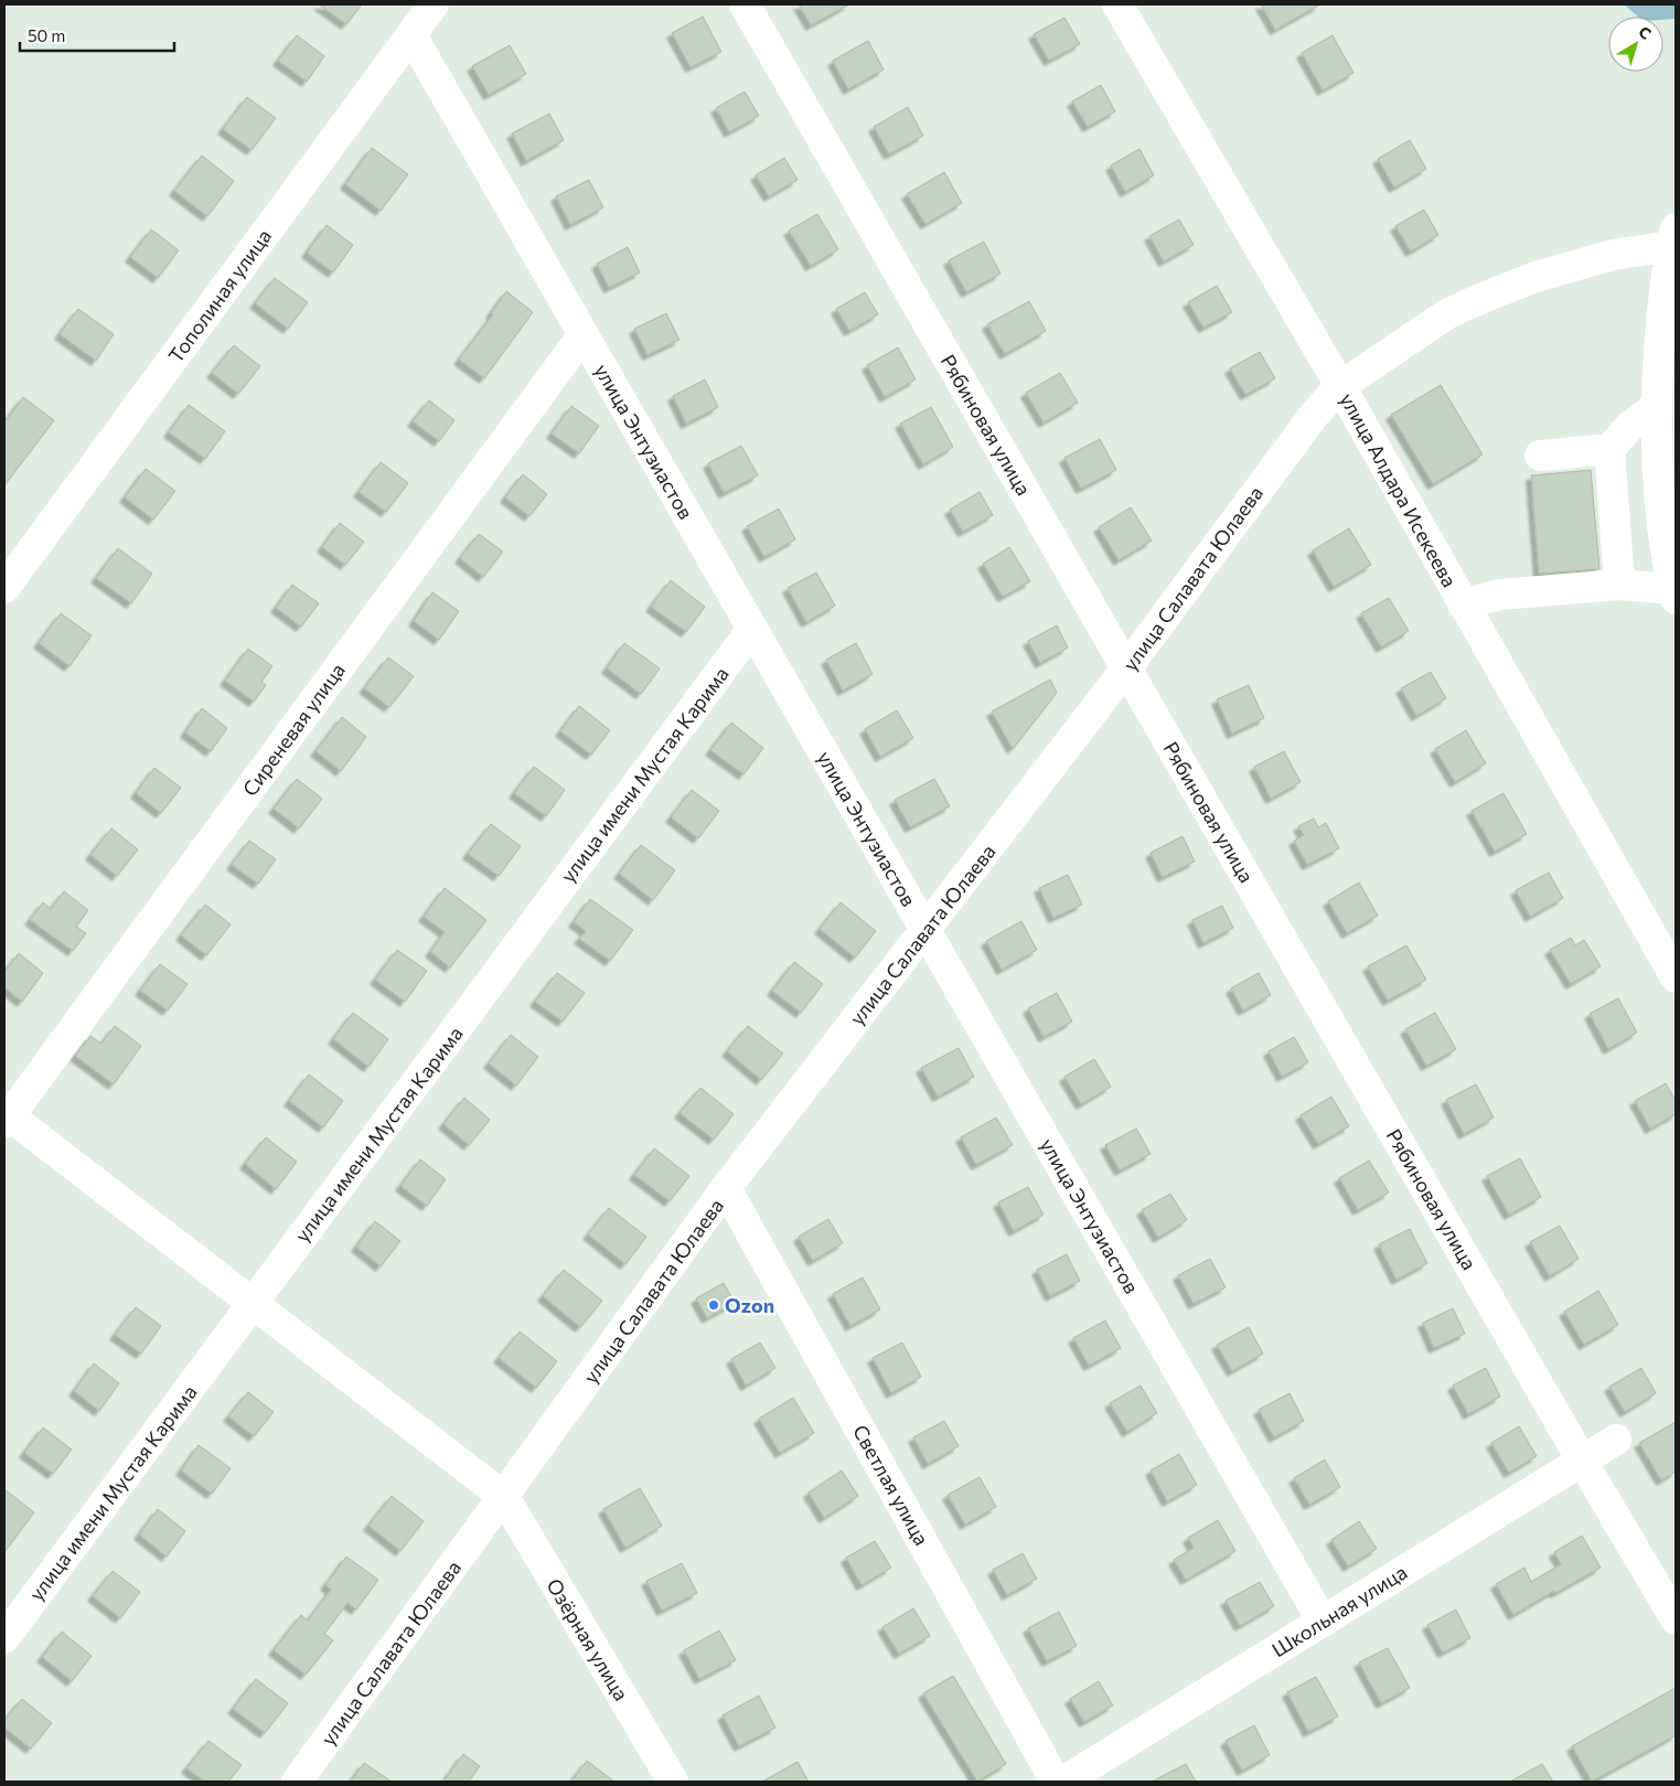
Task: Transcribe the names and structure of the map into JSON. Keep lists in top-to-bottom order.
{
  "streets": {
    "street": [
      "Тополиная улица",
      "Рябиновая улица",
      "улица Энтузиастов",
      "улица Алдара Исекеева",
      "улица Салавата Юлаева",
      "Сиреневая улица",
      "улица имени Мустая Карима",
      "Светлая улица",
      "Школьная улица",
      "Озёрная улица"
    ]
  },
  "crossings": [
    ["Тополиная улица", "улица Энтузиастов"],
    ["Рябиновая улица", "улица Салавата Юлаева"],
    ["Рябиновая улица", "Школьная улица"],
    ["улица Энтузиастов", "улица Салавата Юлаева"],
    ["улица Энтузиастов", "Сиреневая улица"],
    ["улица Энтузиастов", "улица имени Мустая Карима"],
    ["улица Энтузиастов", "Школьная улица"],
    ["улица Алдара Исекеева", "улица Салавата Юлаева"],
    ["улица Салавата Юлаева", "Светлая улица"],
    ["улица Салавата Юлаева", "Озёрная улица"]
  ],
  "places": ["Ozon"],
  "scale_bar": "50 m",
  "north": "top right"
}
